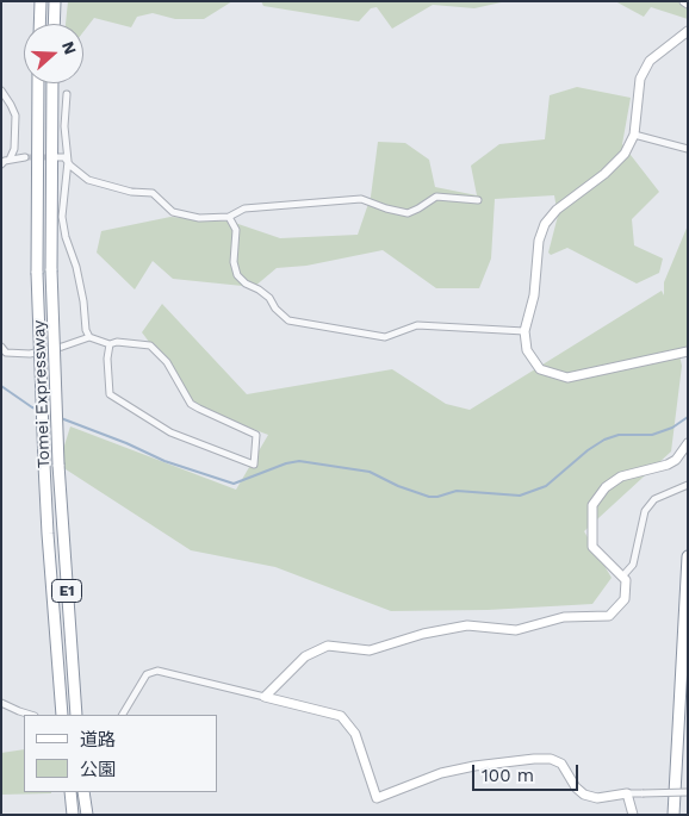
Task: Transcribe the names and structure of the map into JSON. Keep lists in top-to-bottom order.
{
  "streets": {
    "highway": ["Tomei Expressway", "E1"]
  },
  "legend": ["道路", "公園"],
  "scale_bar": "100 m",
  "north": "right"
}
